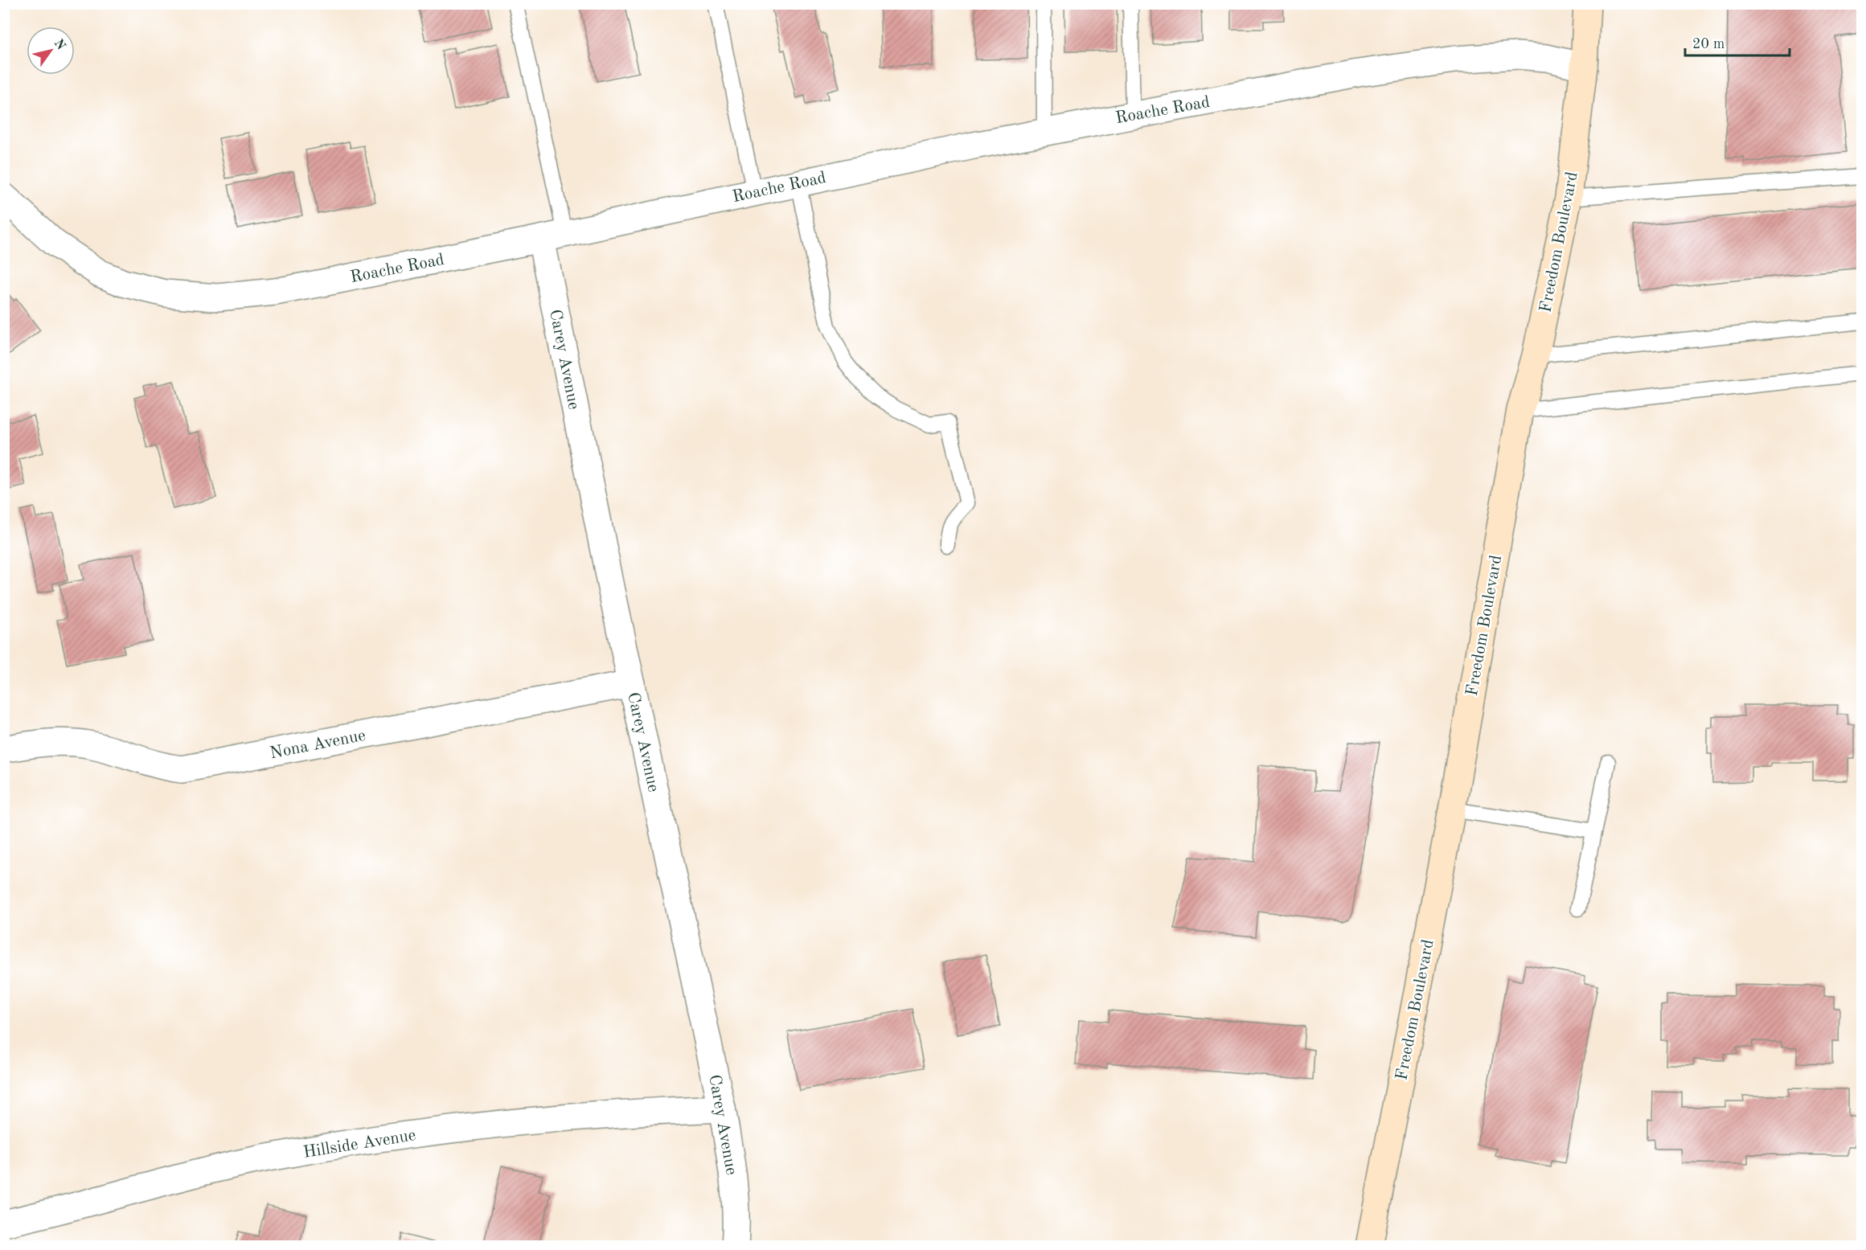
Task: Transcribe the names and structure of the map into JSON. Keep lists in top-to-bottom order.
{
  "streets": {
    "main road": ["Freedom Boulevard"],
    "street": [
      "Roache Road",
      "Carey Avenue",
      "Nona Avenue",
      "Hillside Avenue"
    ]
  },
  "crossings": [
    ["Roache Road", "Freedom Boulevard"],
    ["Roache Road", "Carey Avenue"],
    ["Carey Avenue", "Nona Avenue"],
    ["Carey Avenue", "Hillside Avenue"]
  ],
  "scale_bar": "20 m",
  "north": "top right"
}
